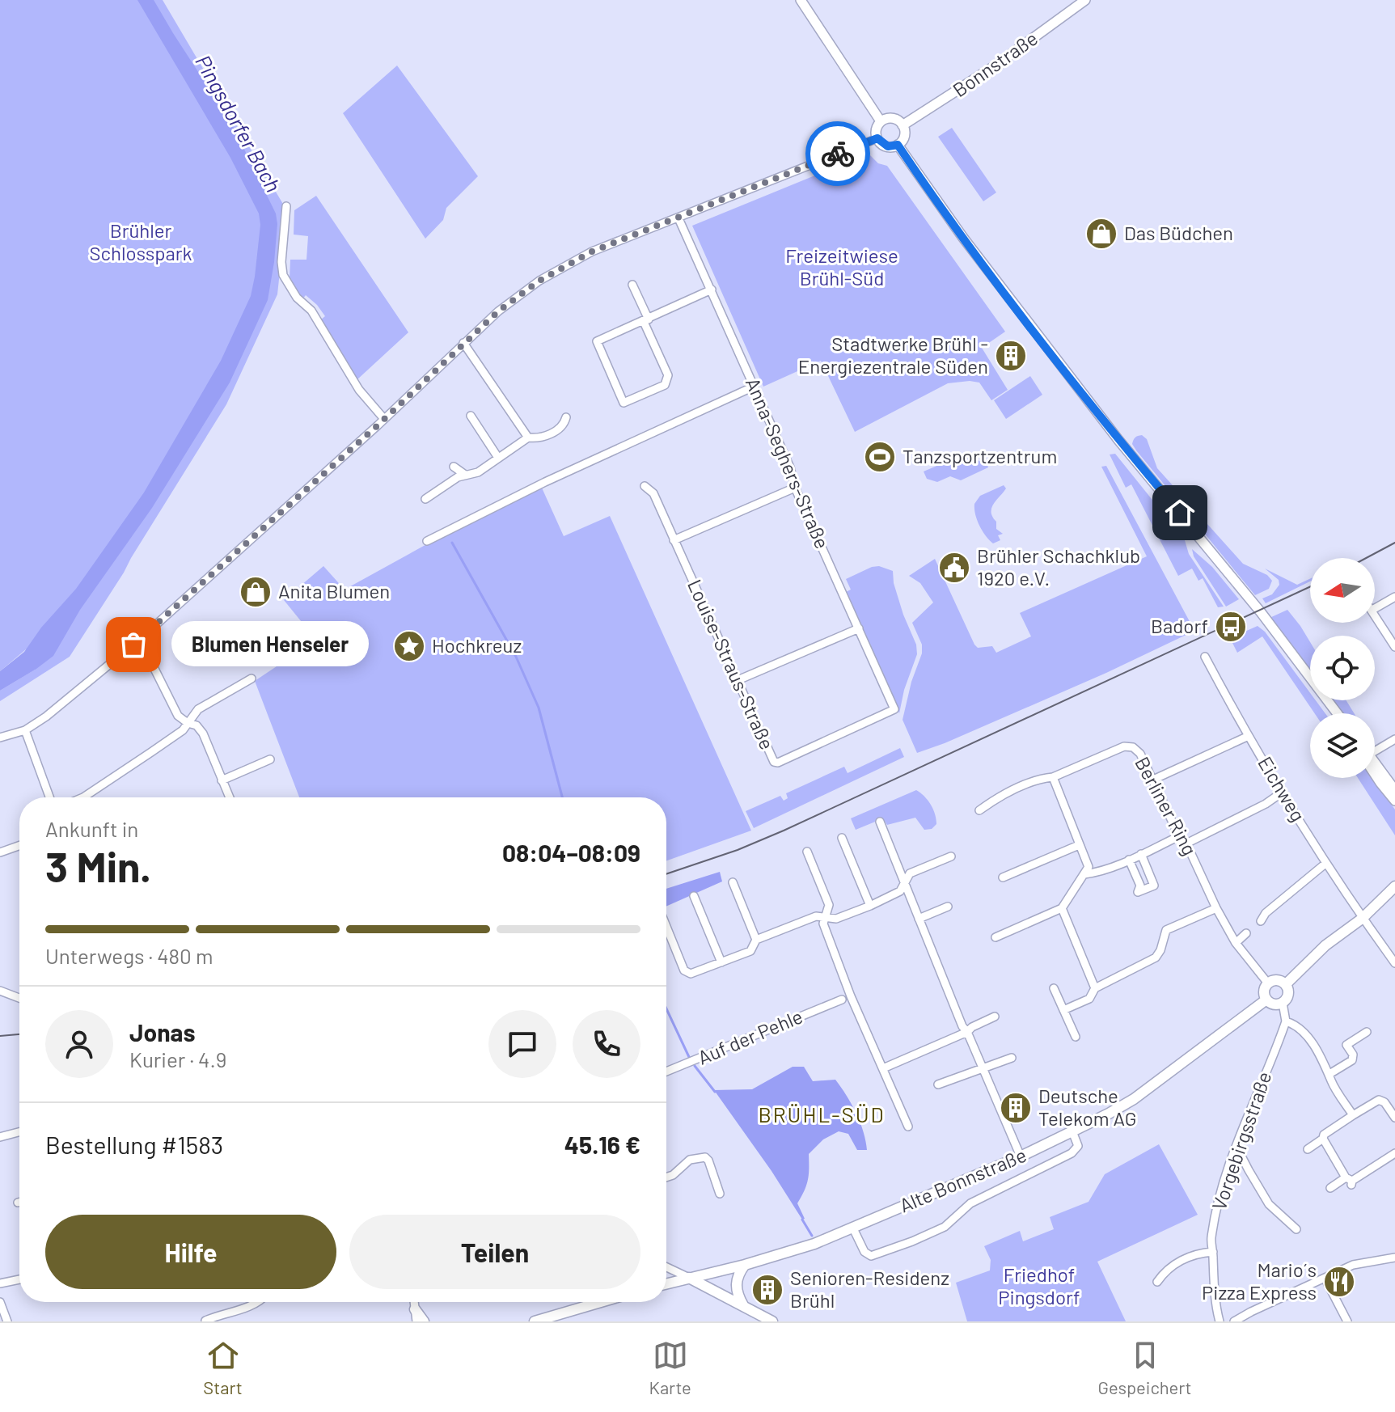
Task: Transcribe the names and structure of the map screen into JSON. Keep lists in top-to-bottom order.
{
  "streets": {
    "main road": ["Alte Bonnstraße"],
    "street": [
      "Bonnstraße",
      "Anna-Seghers-Straße",
      "Louise-Straus-Straße",
      "Eichweg",
      "Berliner Ring",
      "Auf der Pehle",
      "Vorgebirgsstraße"
    ]
  },
  "crossings": [
    ["Anna-Seghers-Straße", "Louise-Straus-Straße"],
    ["Berliner Ring", "Alte Bonnstraße"]
  ],
  "districts": ["BRÜHL-SÜD"],
  "water": ["Pingsdorfer Bach"],
  "parks": ["Brühler Schlosspark", "Freizeitwiese Brühl-Süd", "Friedhof Pingsdorf"],
  "places": {
    "shop": ["Das Büdchen", "Anita Blumen"],
    "building": ["Stadtwerke Brühl - Energiezentrale Süden", "Deutsche Telekom AG", "Senioren-Residenz Brühl"],
    "sports": ["Tanzsportzentrum"],
    "public building": ["Brühler Schachklub 1920 e.V."],
    "bus stop": ["Badorf"],
    "other": ["Blumen Henseler"],
    "place": ["Hochkreuz"],
    "restaurant": ["Mario´s Pizza Express"]
  },
  "north": "left",
  "page": {
    "bubble": "Blumen Henseler",
    "heading": ["3 Min.", "Ankunft in", "08:04–08:09"],
    "panel": [
      "Jonas",
      "Kurier · 4.9",
      "Bestellung #1583",
      "45.16 €"
    ],
    "bar": "Unterwegs · 480 m",
    "buttons": ["Hilfe", "Teilen"],
    "tabs": ["Start", "Karte", "Gespeichert"]
  }
}
